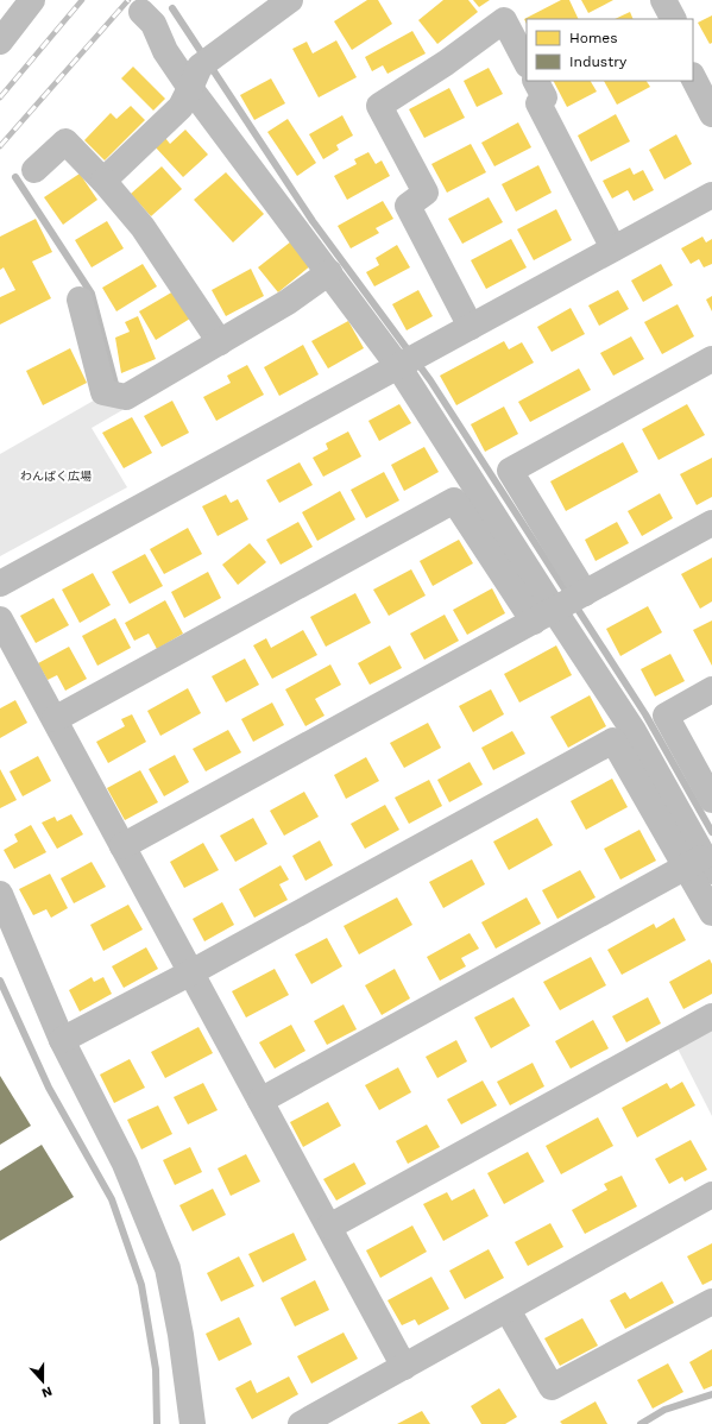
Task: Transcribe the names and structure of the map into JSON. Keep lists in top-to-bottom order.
{
  "parks": ["わんぱく広場"],
  "legend": ["Homes", "Industry"],
  "north": "bottom"
}
